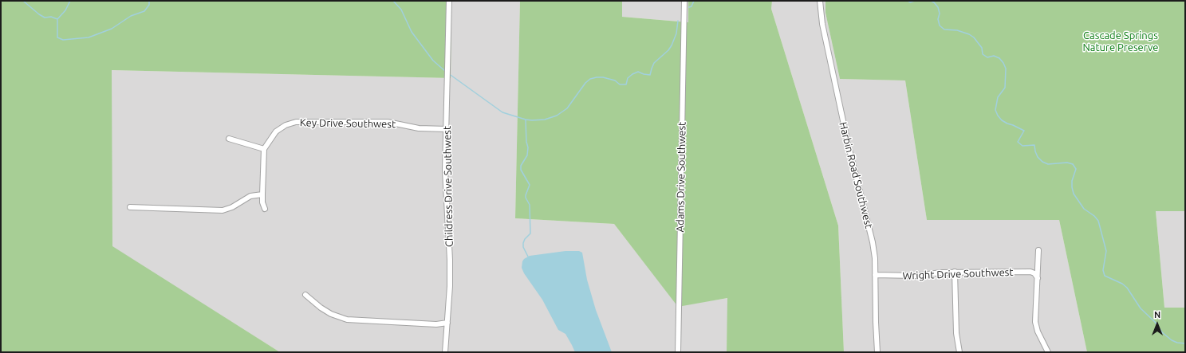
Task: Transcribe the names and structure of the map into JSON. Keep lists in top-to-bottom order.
{
  "streets": {
    "street": [
      "Key Drive Southwest",
      "Harbin Road Southwest",
      "Adams Drive Southwest",
      "Childress Drive Southwest",
      "Wright Drive Southwest"
    ]
  },
  "crossings": [
    ["Key Drive Southwest", "Childress Drive Southwest"],
    ["Harbin Road Southwest", "Wright Drive Southwest"]
  ],
  "parks": ["Cascade Springs Nature Preserve"],
  "north": "top"
}
